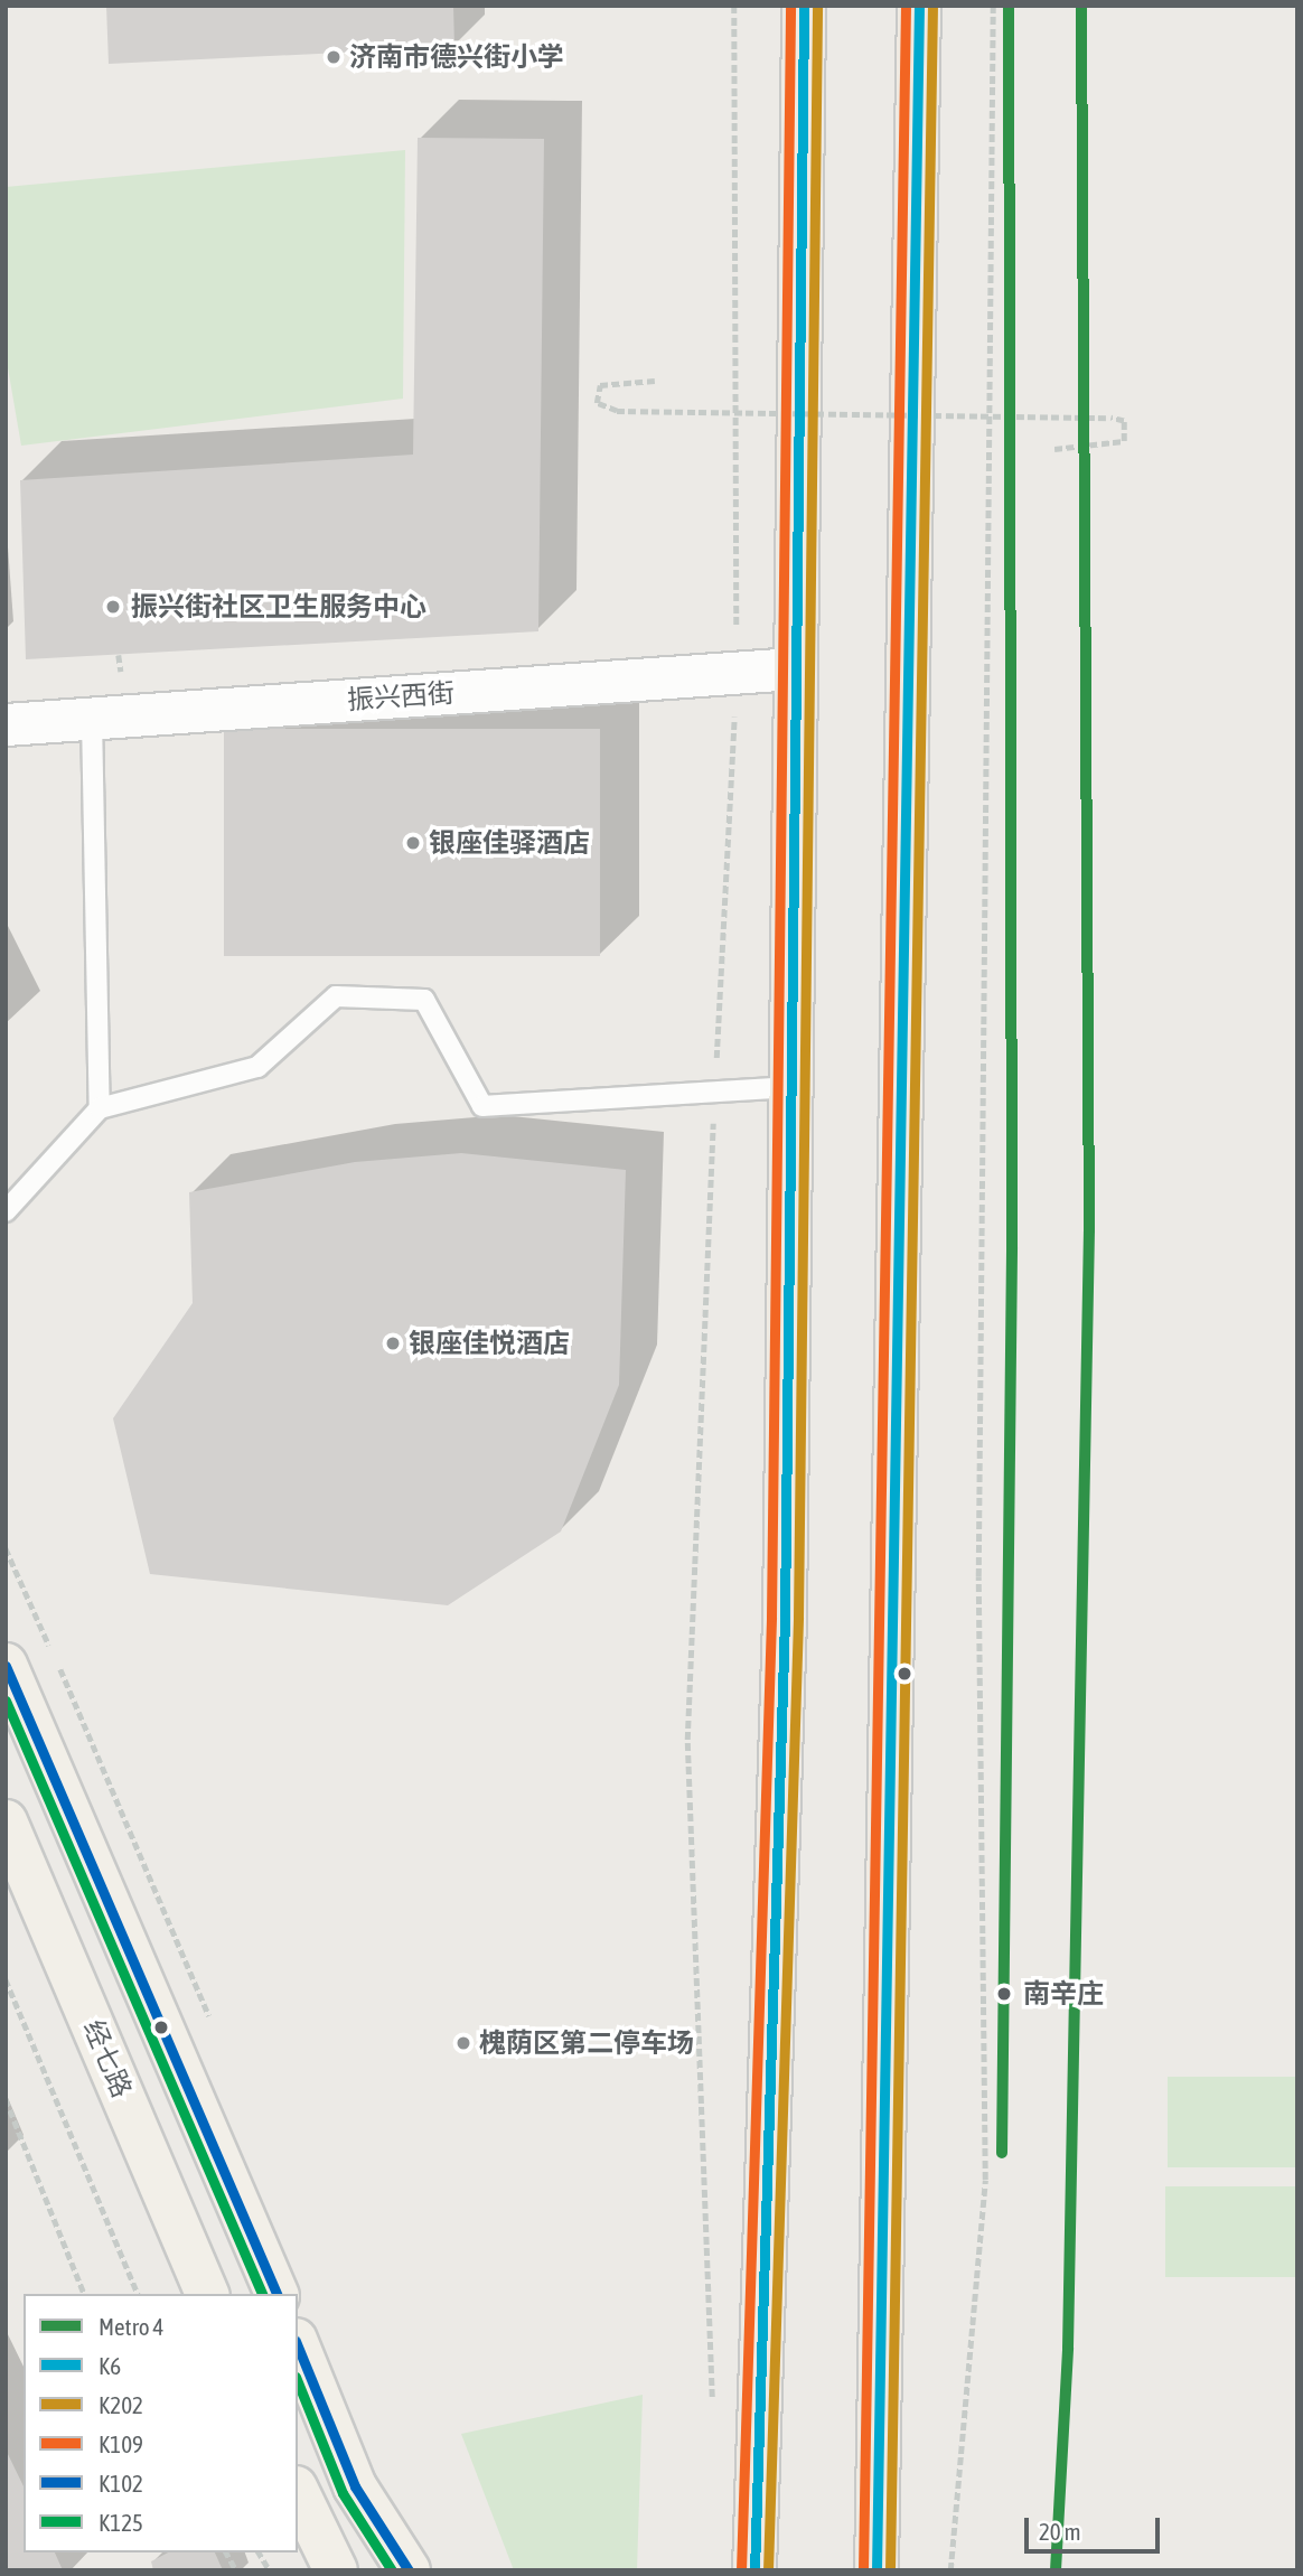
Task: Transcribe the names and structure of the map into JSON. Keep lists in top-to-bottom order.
{
  "streets": {
    "main road": ["经七路"],
    "street": ["振兴西街"]
  },
  "places": [
    "济南市德兴街小学",
    "振兴街社区卫生服务中心",
    "银座佳驿酒店",
    "银座佳悦酒店",
    "南辛庄",
    "槐荫区第二停车场"
  ],
  "lines": [
    "metro line 4",
    "transit line K6",
    "transit line K202",
    "transit line K109",
    "transit line K102",
    "transit line K125"
  ],
  "legend": [
    "Metro 4",
    "K6",
    "K202",
    "K109",
    "K102",
    "K125"
  ],
  "scale_bar": "20 m"
}
